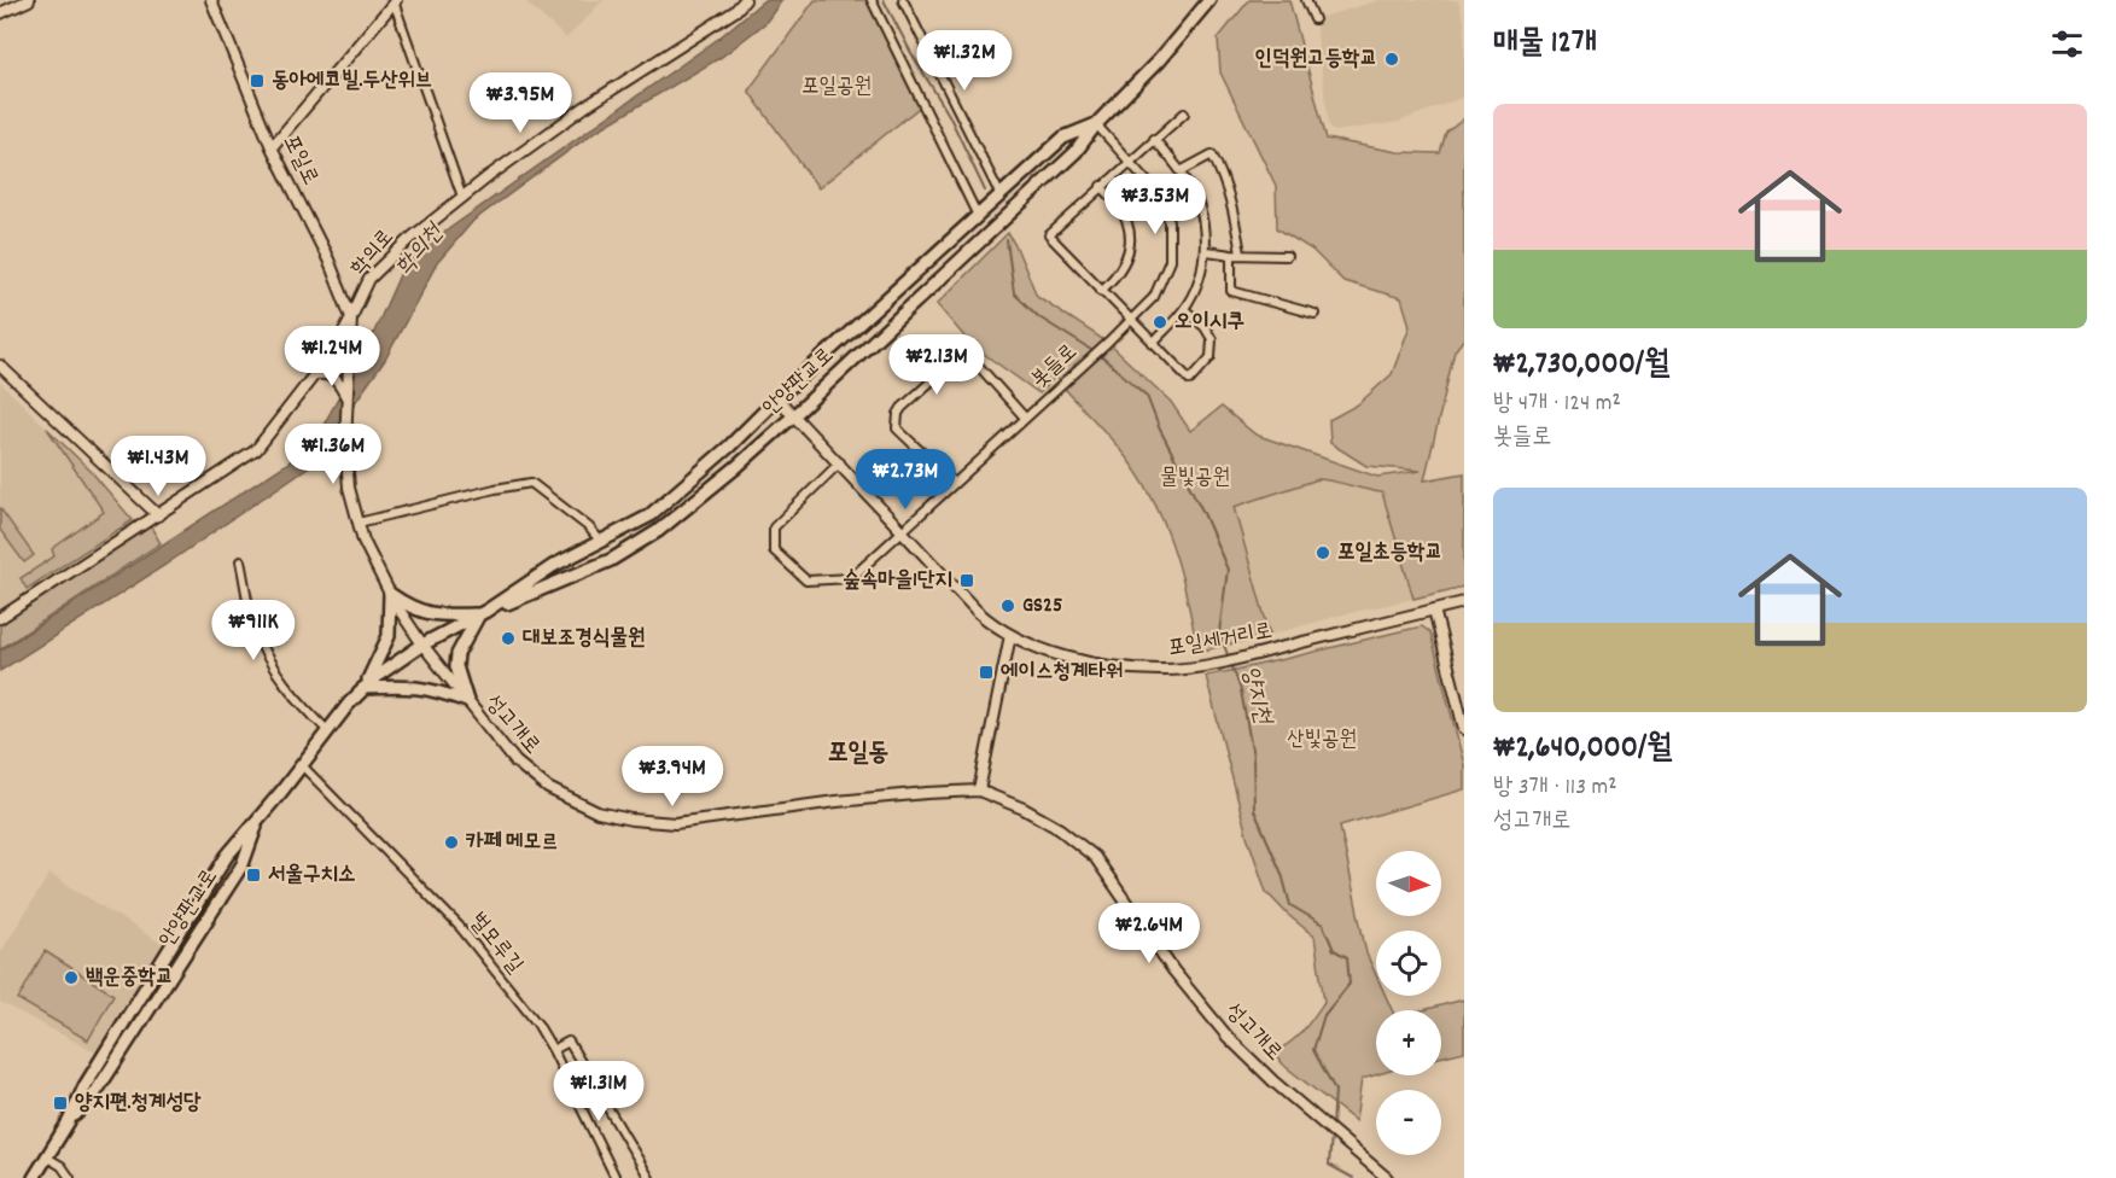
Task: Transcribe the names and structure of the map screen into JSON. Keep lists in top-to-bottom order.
{
  "streets": {
    "main road": ["안양판교로"],
    "street": [
      "포일로",
      "학의로",
      "봇들로",
      "포일세거리로",
      "성고개로",
      "벌모루길"
    ]
  },
  "crossings": [
    ["포일로", "학의로"],
    ["봇들로", "안양판교로"],
    ["봇들로", "포일세거리로"],
    ["안양판교로", "포일세거리로"],
    ["안양판교로", "성고개로"],
    ["안양판교로", "벌모루길"]
  ],
  "districts": ["포일동"],
  "water": ["학의천", "양지천"],
  "parks": ["포일공원", "물빛공원", "산빛공원"],
  "places": {
    "other": [
      "인덕원고등학교",
      "오이시쿠",
      "포일초등학교",
      "GS25",
      "대보조경식물원",
      "카페 메모르",
      "백운중학교"
    ],
    "transit": [
      "동아에코빌.두산위브",
      "숲속마을1단지",
      "에이스청계타워",
      "서울구치소",
      "양지편.청계성당"
    ]
  },
  "north": "right",
  "page": {
    "heading": "매물 12개",
    "price": [
      "₩1.32M",
      "₩3.95M",
      "₩3.53M",
      "₩1.24M",
      "₩2.13M",
      "₩1.36M",
      "₩1.43M",
      "₩2.73M",
      "₩911K",
      "₩3.94M",
      "₩2.64M",
      "₩1.31M"
    ],
    "list": [
      {
        "name": "₩2,730,000/월",
        "note": "방 4개 · 124 m² · 봇들로"
      },
      {
        "name": "₩2,640,000/월",
        "note": "방 3개 · 113 m² · 성고개로"
      }
    ],
    "map_buttons": ["+", "−"]
  }
}
